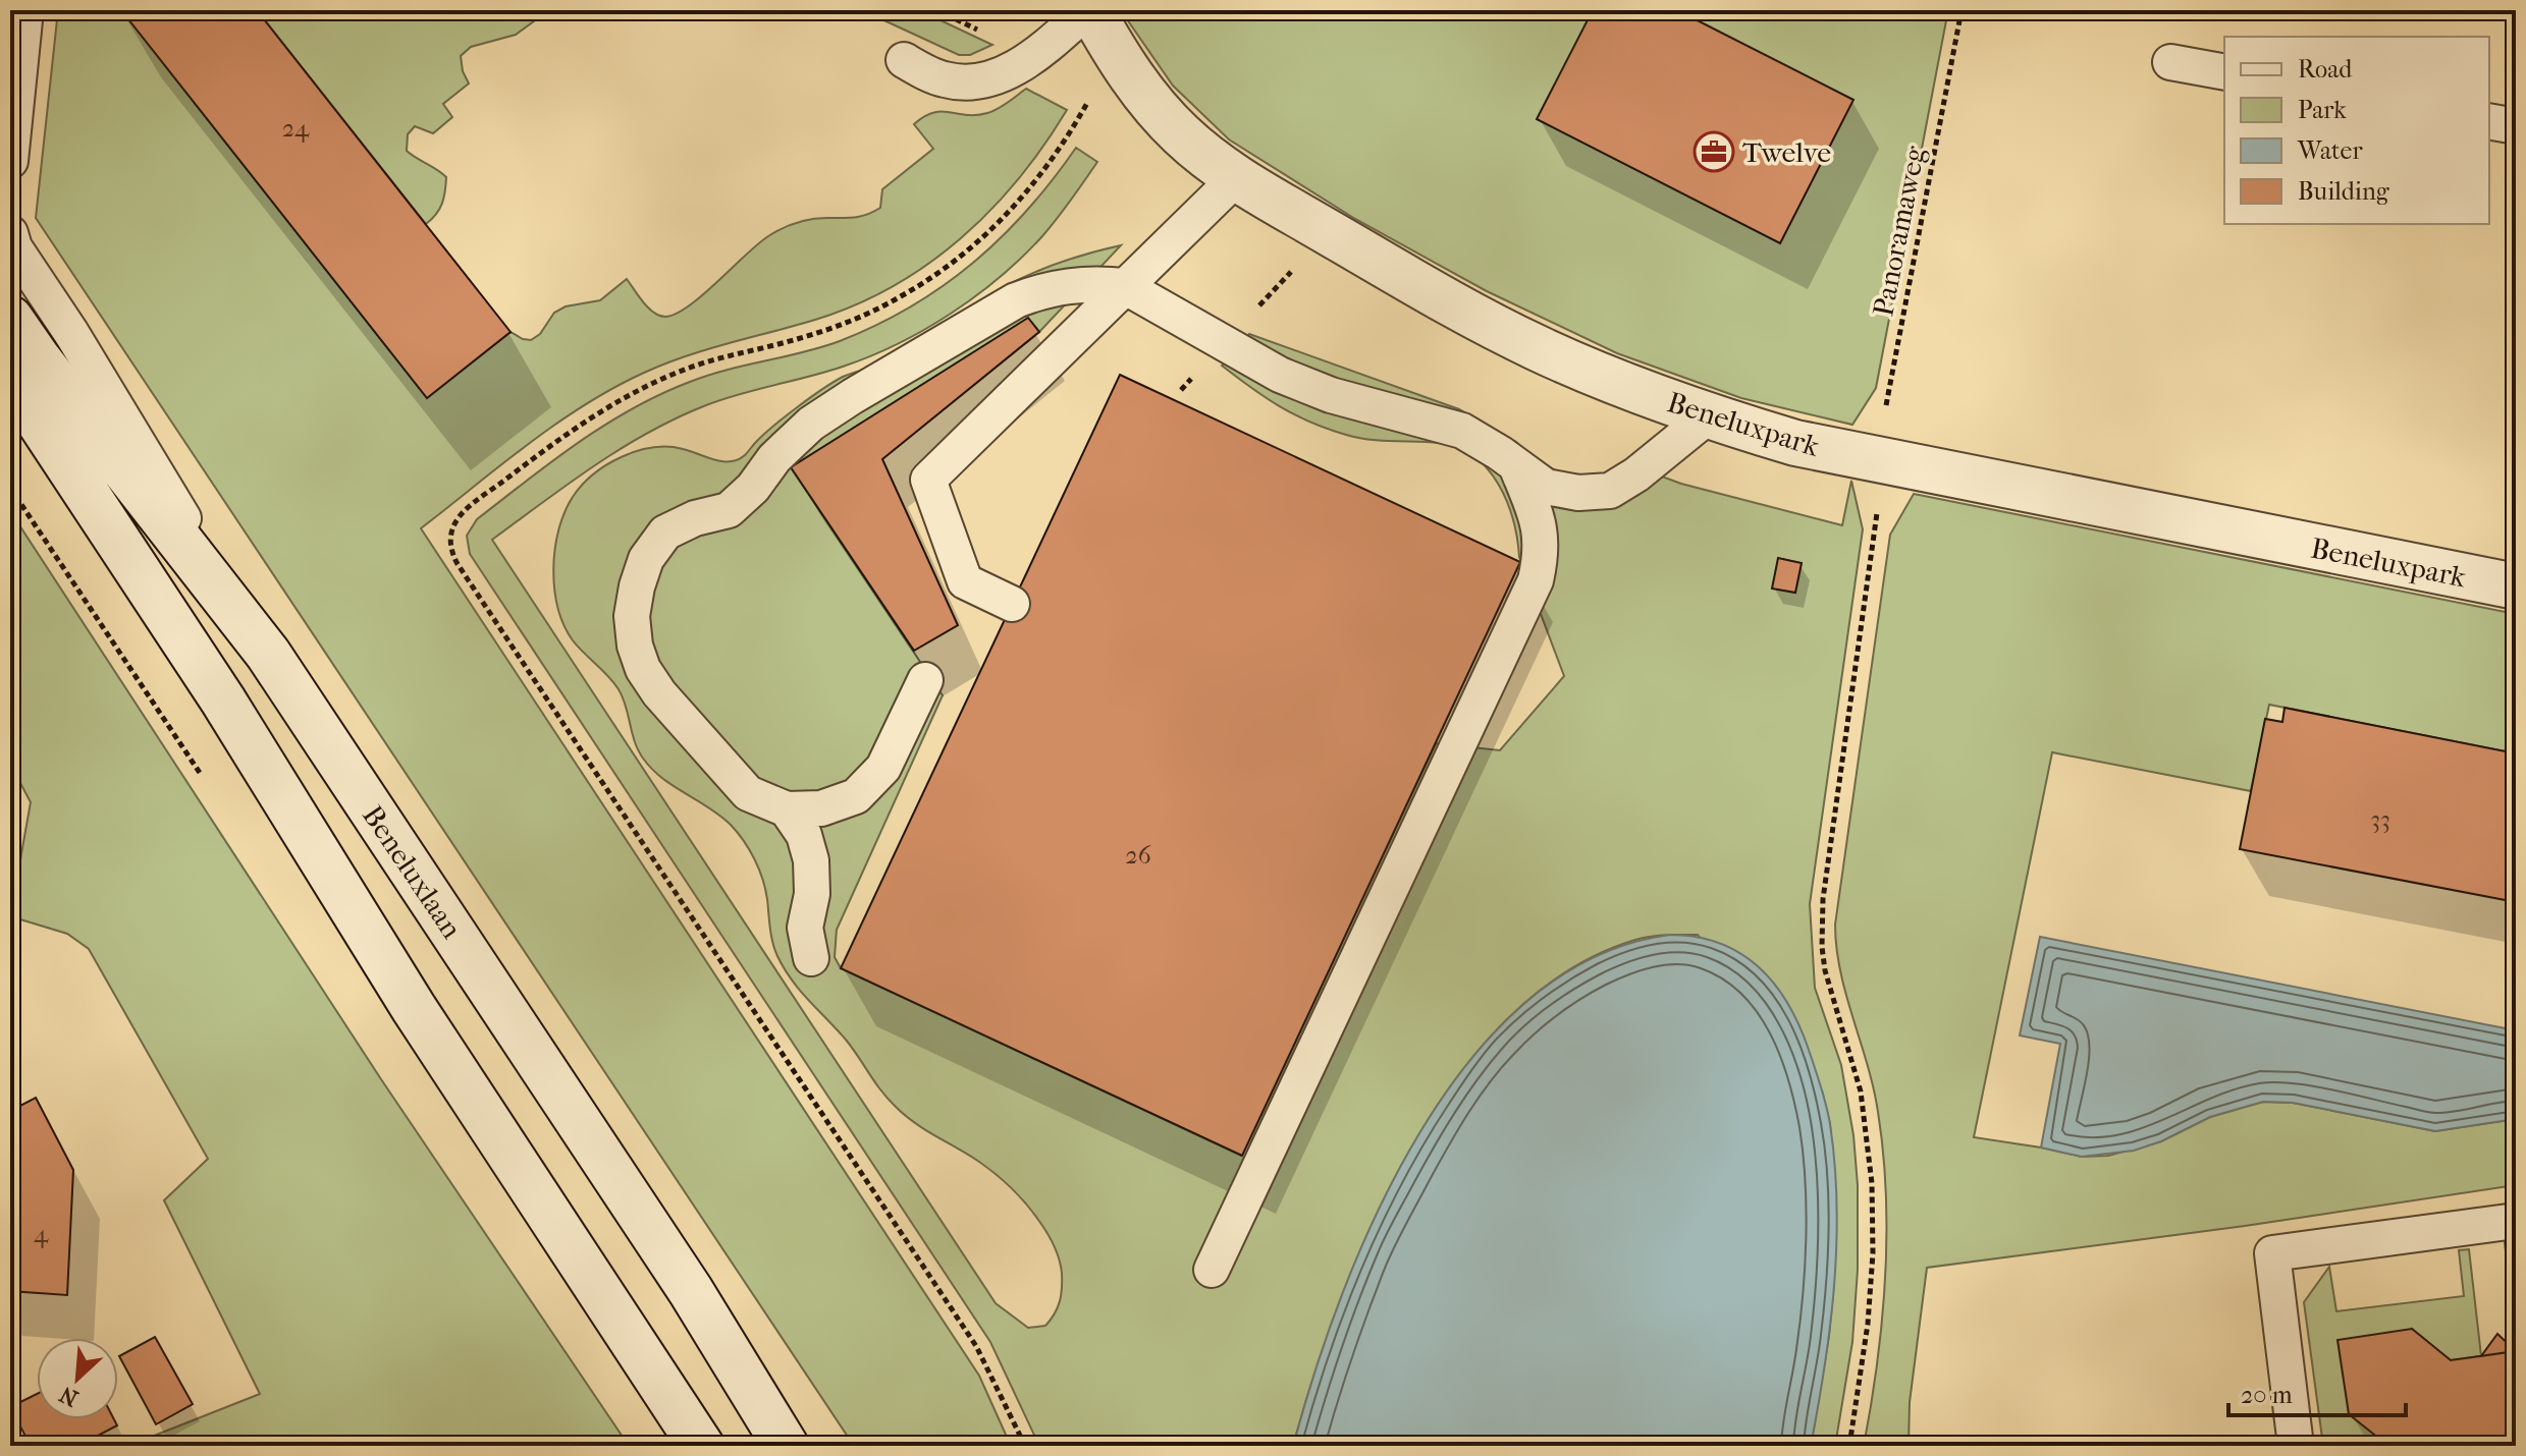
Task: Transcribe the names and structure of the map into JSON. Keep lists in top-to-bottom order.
{
  "streets": {
    "main road": ["Beneluxpark", "Beneluxlaan"],
    "path": ["Panoramaweg"]
  },
  "crossings": [
    ["Panoramaweg", "Beneluxpark"]
  ],
  "places": {
    "office": ["Twelve"]
  },
  "house_numbers": [
    "24",
    "33",
    "26",
    "4"
  ],
  "legend": [
    "Road",
    "Park",
    "Water",
    "Building"
  ],
  "scale_bar": "20 m",
  "north": "bottom left"
}
